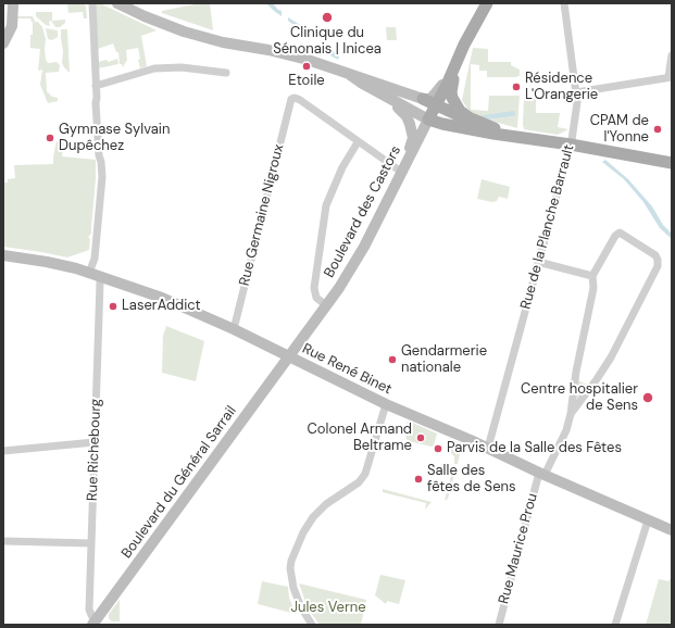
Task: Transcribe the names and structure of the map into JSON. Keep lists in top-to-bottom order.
{
  "streets": {
    "main road": ["Boulevard des Castors", "Rue René Binet", "Boulevard du Général Sarrail"],
    "street": [
      "Rue Germaine Nigroux",
      "Rue de la Planche Barrault",
      "Rue Richebourg",
      "Rue Maurice Prou"
    ]
  },
  "crossings": [
    ["Boulevard des Castors", "Rue René Binet"],
    ["Boulevard des Castors", "Boulevard du Général Sarrail"],
    ["Rue Germaine Nigroux", "Rue René Binet"],
    ["Rue de la Planche Barrault", "Rue René Binet"],
    ["Rue René Binet", "Rue Richebourg"],
    ["Rue René Binet", "Boulevard du Général Sarrail"],
    ["Rue René Binet", "Rue Maurice Prou"],
    ["Rue Richebourg", "Boulevard du Général Sarrail"]
  ],
  "parks": ["Jules Verne"],
  "places": [
    "Clinique du Sénonais | Inicea",
    "Etoile",
    "Résidence L'Orangerie",
    "CPAM de l'Yonne",
    "Gymnase Sylvain Dupêchez",
    "LaserAddict",
    "Gendarmerie nationale",
    "Centre hospitalier de Sens",
    "Colonel Armand Beltrame",
    "Parvis de la Salle des Fêtes",
    "Salle des fêtes de Sens"
  ]
}
